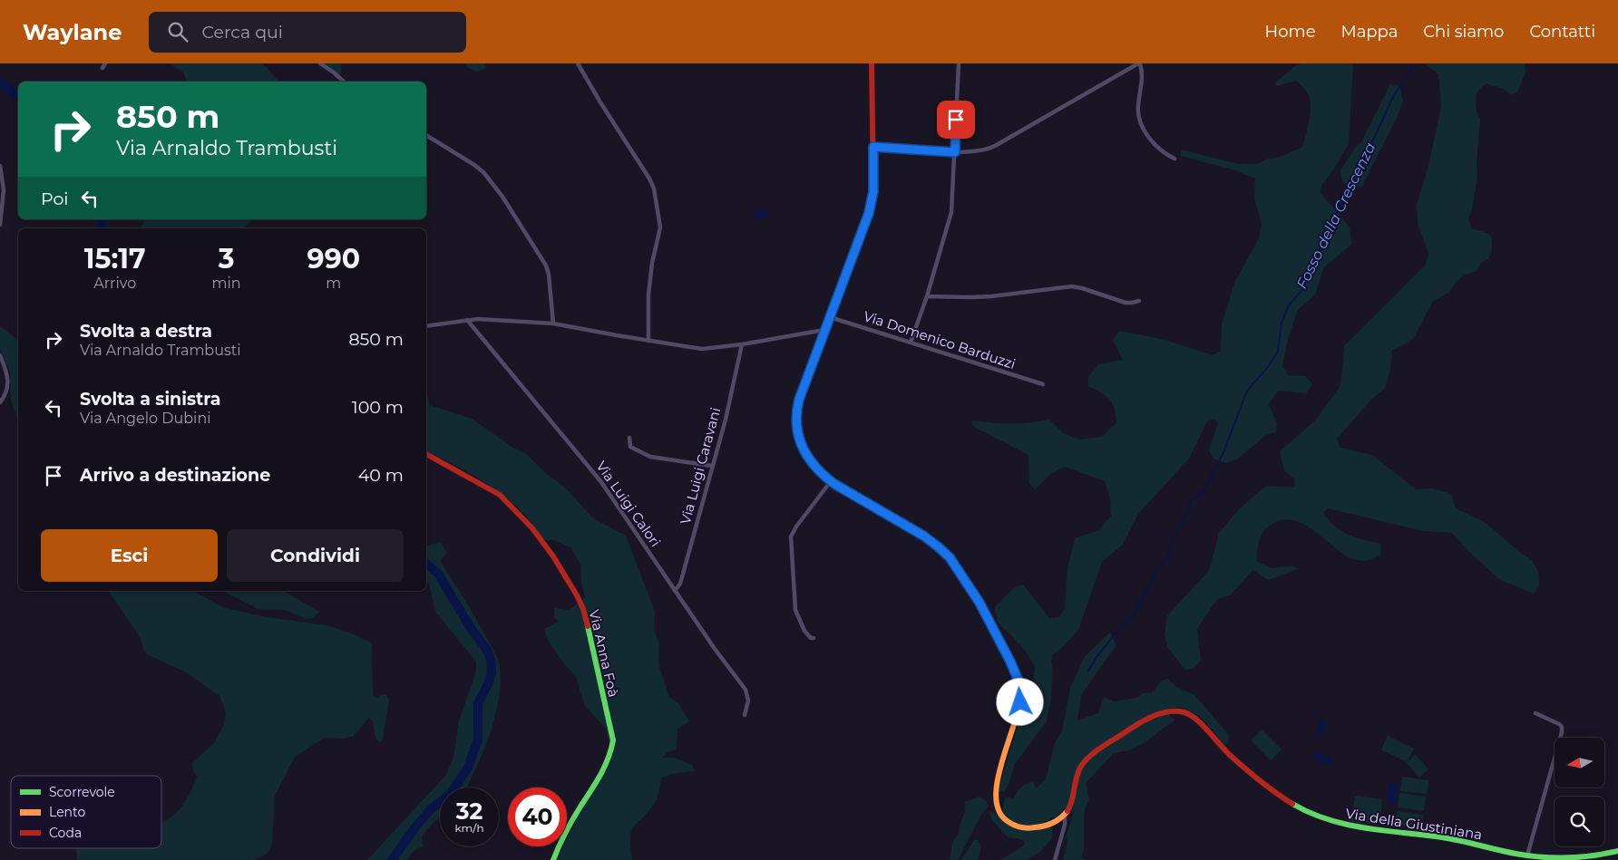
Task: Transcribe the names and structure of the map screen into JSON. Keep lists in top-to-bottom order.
{
  "streets": {
    "street": [
      "Via Domenico Barduzzi",
      "Via Luigi Caravani",
      "Via Luigi Calori",
      "Via Anna Foà",
      "Via della Giustiniana"
    ]
  },
  "crossings": [
    ["Via Luigi Caravani", "Via Luigi Calori"]
  ],
  "water": ["Fosso della Crescenza"],
  "legend": ["Scorrevole", "Lento", "Coda"],
  "north": "left",
  "page": {
    "header": "Waylane",
    "search": "Cerca qui",
    "nav": [
      "Home",
      "Mappa",
      "Chi siamo",
      "Contatti"
    ],
    "turn": ["850 m", "Via Arnaldo Trambusti"],
    "then": "Poi",
    "eta": [
      "15:17",
      "Arrivo",
      "3",
      "min",
      "990",
      "m"
    ],
    "list": [
      {
        "name": "Svolta a destra",
        "note": "Via Arnaldo Trambusti",
        "value": "850 m"
      },
      {
        "name": "Svolta a sinistra",
        "note": "Via Angelo Dubini",
        "value": "100 m"
      },
      {
        "name": "Arrivo a destinazione",
        "value": "40 m"
      }
    ],
    "buttons": ["Esci", "Condividi"],
    "speed": "32 km/h",
    "limit": "40"
  }
}
